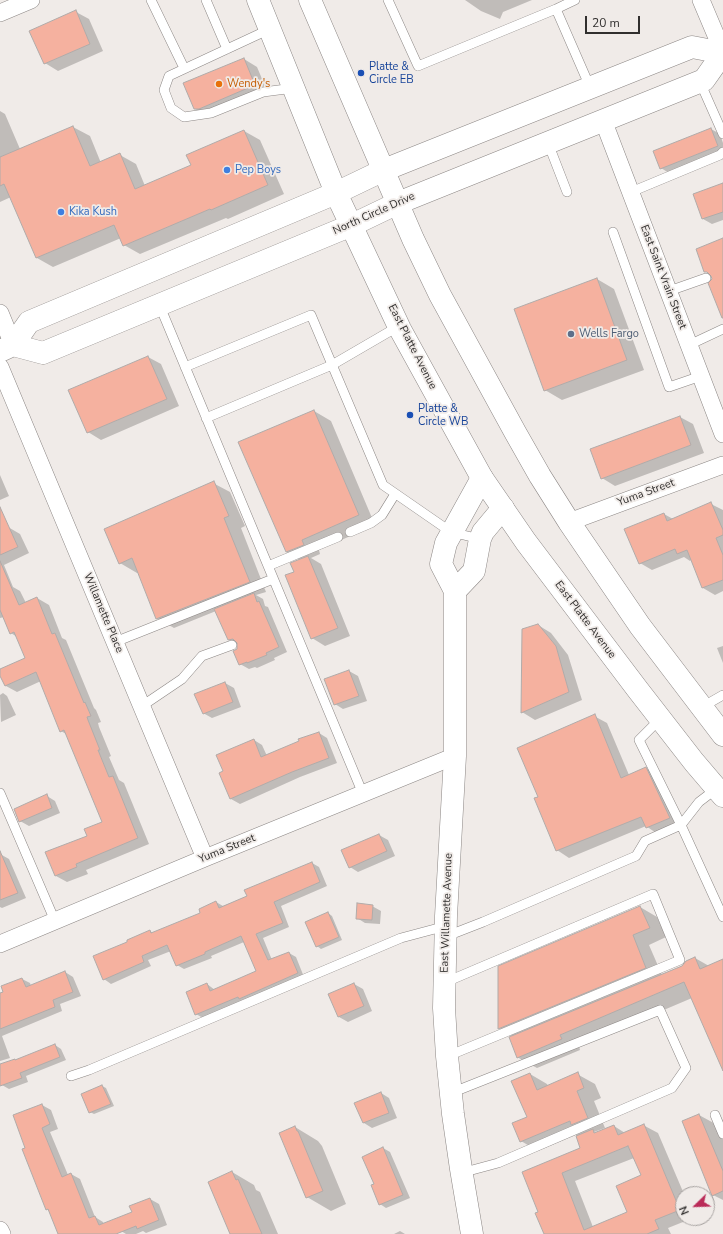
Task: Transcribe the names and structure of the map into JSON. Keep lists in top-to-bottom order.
{
  "streets": {
    "main road": ["North Circle Drive", "East Platte Avenue", "East Willamette Avenue"],
    "street": ["East Saint Vrain Street", "Yuma Street", "Willamette Place"]
  },
  "crossings": [
    ["North Circle Drive", "East Saint Vrain Street"],
    ["North Circle Drive", "East Platte Avenue"],
    ["East Platte Avenue", "East Willamette Avenue"],
    ["Yuma Street", "Willamette Place"],
    ["Yuma Street", "East Willamette Avenue"]
  ],
  "places": [
    "Platte & Circle EB",
    "Wendy's",
    "Pep Boys",
    "Kika Kush",
    "Wells Fargo",
    "Platte & Circle WB"
  ],
  "scale_bar": "20 m",
  "north": "bottom left"
}
